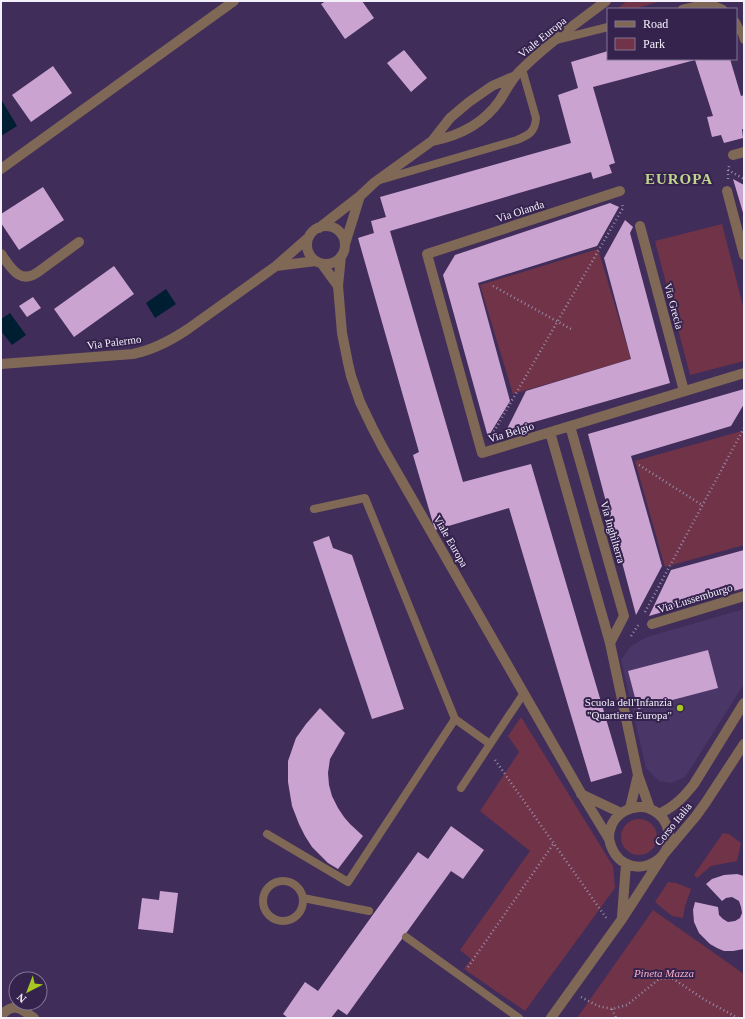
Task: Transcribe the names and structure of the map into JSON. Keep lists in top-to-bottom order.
{
  "streets": {
    "street": [
      "Viale Europa",
      "Via Olanda",
      "Via Grecia",
      "Via Palermo",
      "Via Belgio",
      "Via Inghilterra",
      "Via Lussemburgo",
      "Corso Italia"
    ]
  },
  "crossings": [
    ["Viale Europa", "Via Palermo"],
    ["Viale Europa", "Corso Italia"],
    ["Via Olanda", "Via Belgio"],
    ["Via Grecia", "Via Belgio"],
    ["Via Belgio", "Via Inghilterra"]
  ],
  "districts": ["EUROPA"],
  "parks": ["Pineta Mazza"],
  "places": ["Scuola dell'Infanzia \"Quartiere Europa\""],
  "legend": ["Road", "Park"],
  "north": "bottom left"
}
